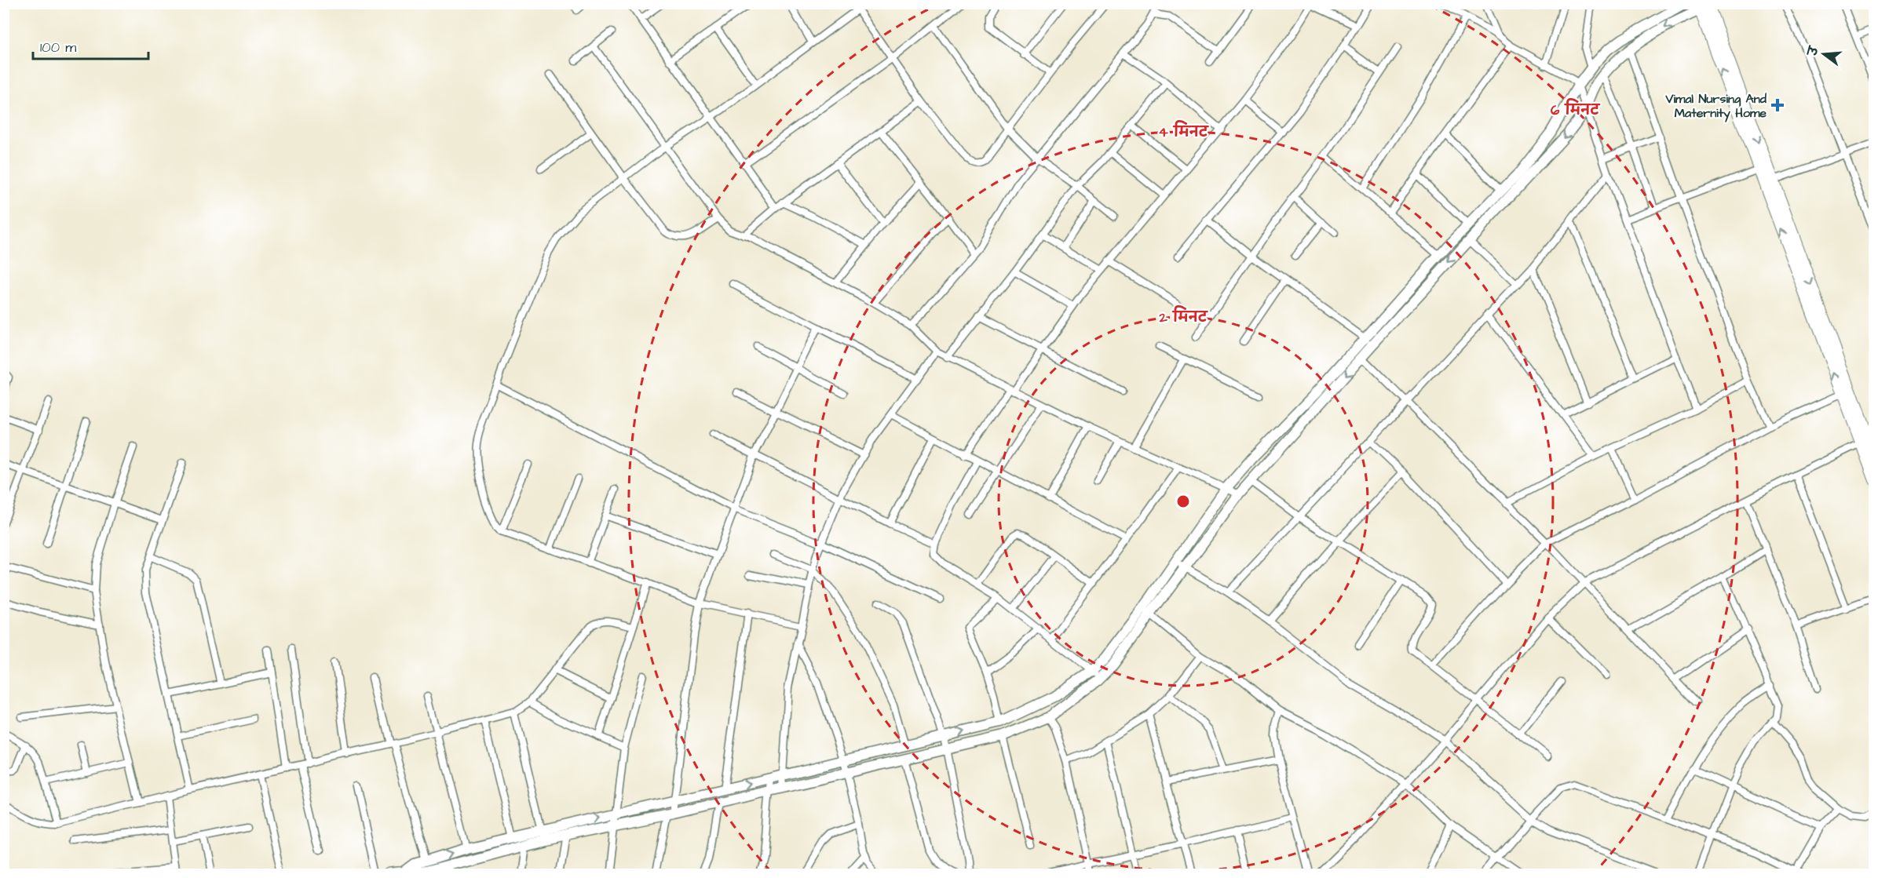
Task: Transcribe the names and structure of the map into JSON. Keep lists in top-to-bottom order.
{
  "places": {
    "health": ["Vimal Nursing And Maternity Home"]
  },
  "scale_bar": "100 m",
  "north": "left",
  "rings": ["6 मिनट", "4 मिनट", "2 मिनट"]
}
